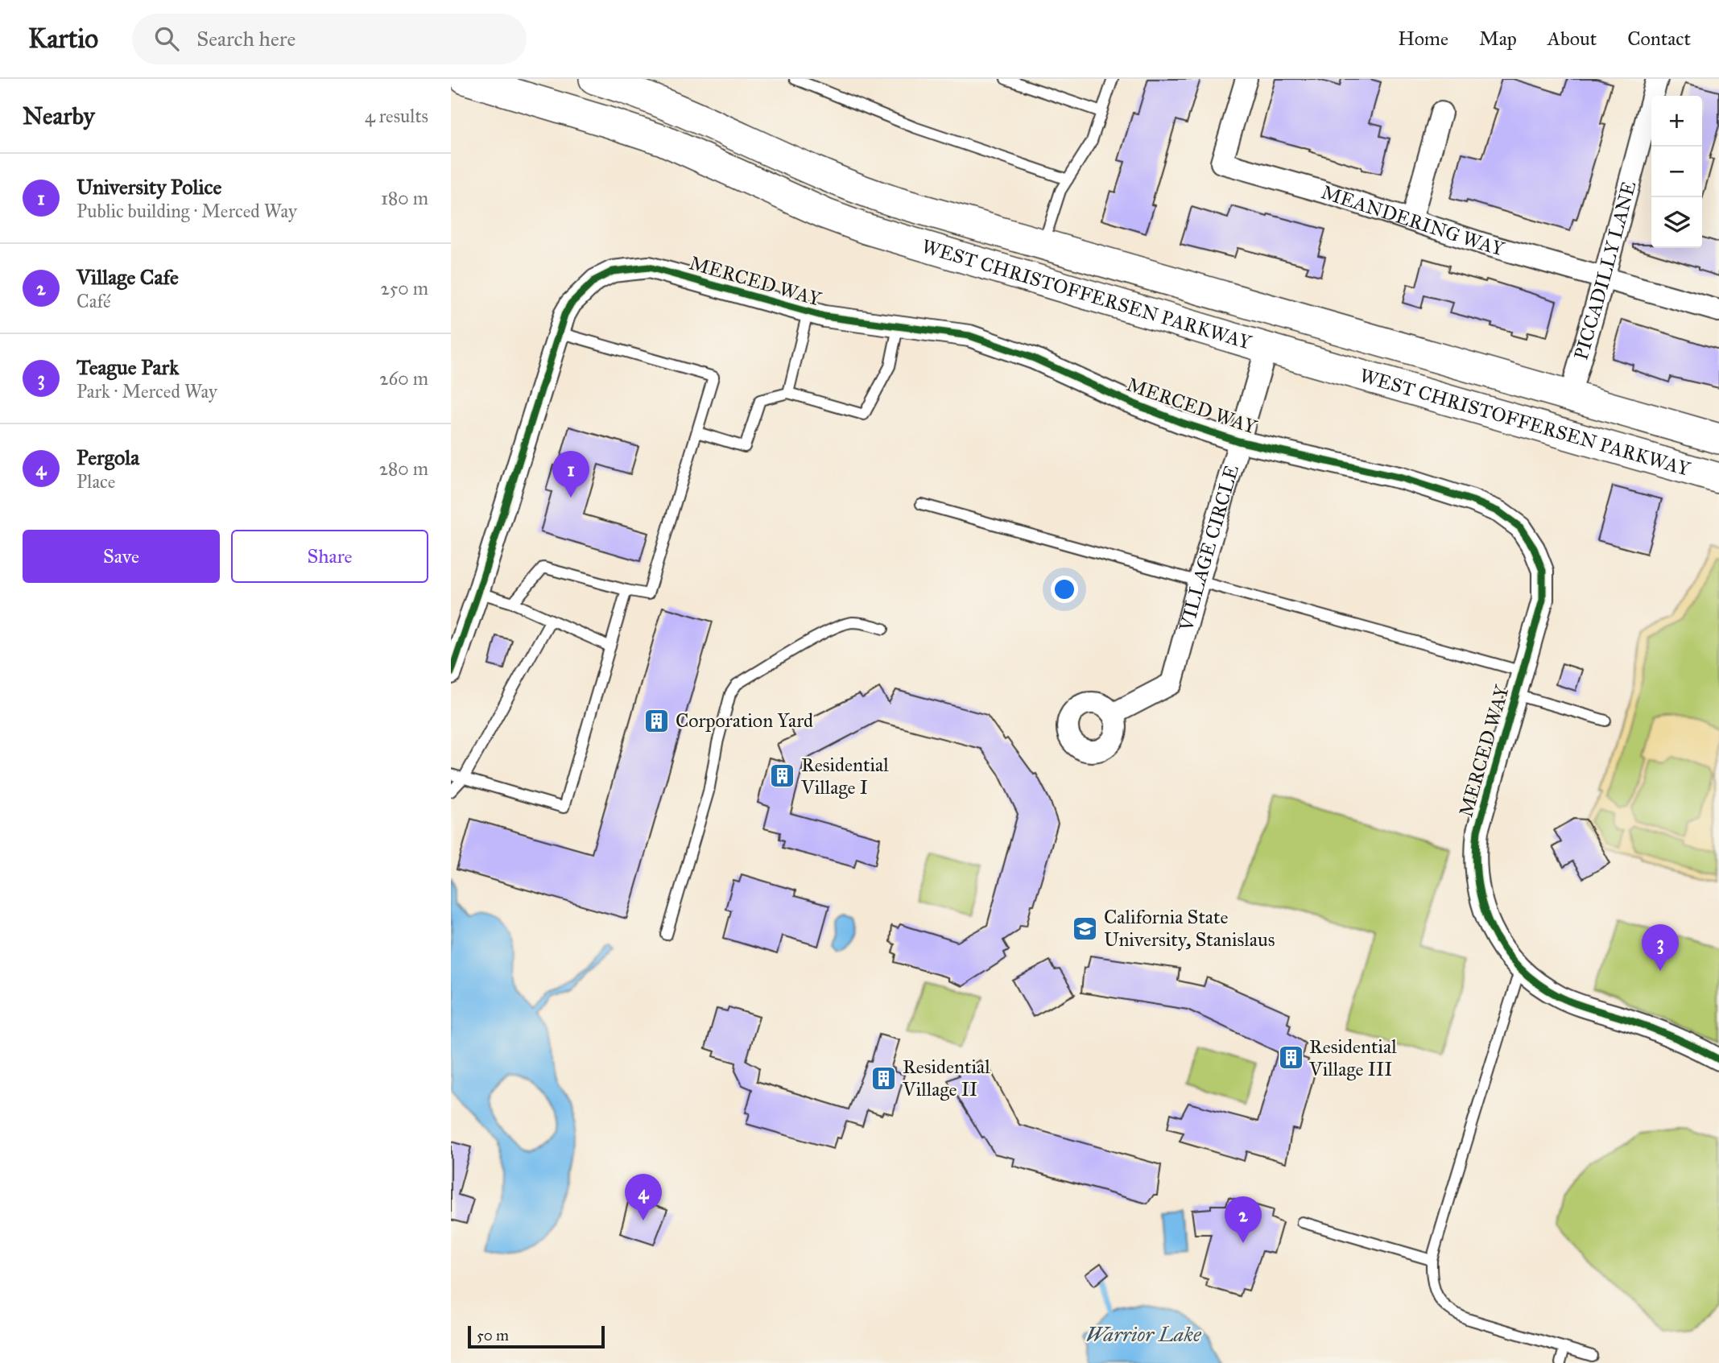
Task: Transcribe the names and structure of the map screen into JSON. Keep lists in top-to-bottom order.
{
  "streets": {
    "street": [
      "MEANDERING WAY",
      "PICCADILLY LANE",
      "MERCED WAY",
      "WEST CHRISTOFFERSEN PARKWAY",
      "VILLAGE CIRCLE"
    ]
  },
  "crossings": [
    ["MEANDERING WAY", "PICCADILLY LANE"],
    ["PICCADILLY LANE", "WEST CHRISTOFFERSEN PARKWAY"],
    ["MERCED WAY", "VILLAGE CIRCLE"],
    ["WEST CHRISTOFFERSEN PARKWAY", "VILLAGE CIRCLE"]
  ],
  "water": ["Warrior Lake"],
  "places": {
    "building": [
      "Corporation Yard",
      "Residential Village I",
      "Residential Village III",
      "Residential Village II"
    ],
    "school or university": ["California State University, Stanislaus"]
  },
  "scale_bar": "50 m",
  "page": {
    "header": "Kartio",
    "search": "Search here",
    "nav": [
      "Home",
      "Map",
      "About",
      "Contact"
    ],
    "heading": ["Nearby", "4 results"],
    "map_buttons": ["+", "−"],
    "list": [
      {
        "mark": "1",
        "name": "University Police",
        "note": "Public building · Merced Way",
        "value": "180 m"
      },
      {
        "mark": "2",
        "name": "Village Cafe",
        "note": "Café",
        "value": "250 m"
      },
      {
        "mark": "3",
        "name": "Teague Park",
        "note": "Park · Merced Way",
        "value": "260 m"
      },
      {
        "mark": "4",
        "name": "Pergola",
        "note": "Place",
        "value": "280 m"
      }
    ],
    "pins": [
      "1",
      "3",
      "4",
      "2"
    ],
    "buttons": ["Save", "Share"],
    "scale": "50 m"
  }
}
